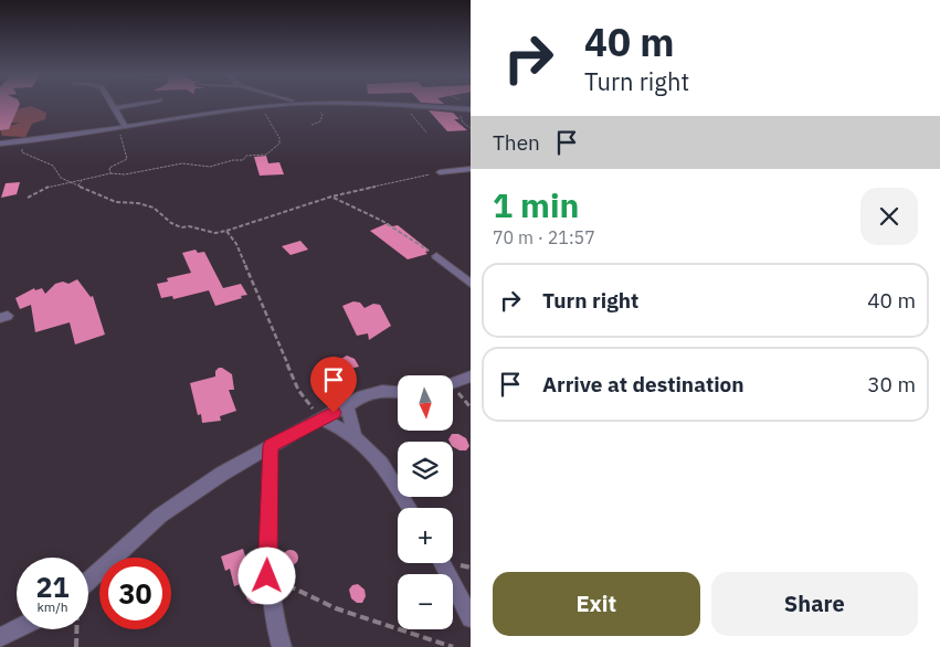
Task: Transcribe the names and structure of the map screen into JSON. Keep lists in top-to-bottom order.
{
  "north": "bottom",
  "page": {
    "turn": ["40 m", "Turn right"],
    "then": "Then",
    "heading": ["1 min", "70 m · 21:57"],
    "list": [
      {
        "name": "Turn right",
        "value": "40 m"
      },
      {
        "name": "Arrive at destination",
        "value": "30 m"
      }
    ],
    "map_buttons": ["+", "−"],
    "speed": "21 km/h",
    "limit": "30",
    "buttons": ["Exit", "Share"]
  }
}
